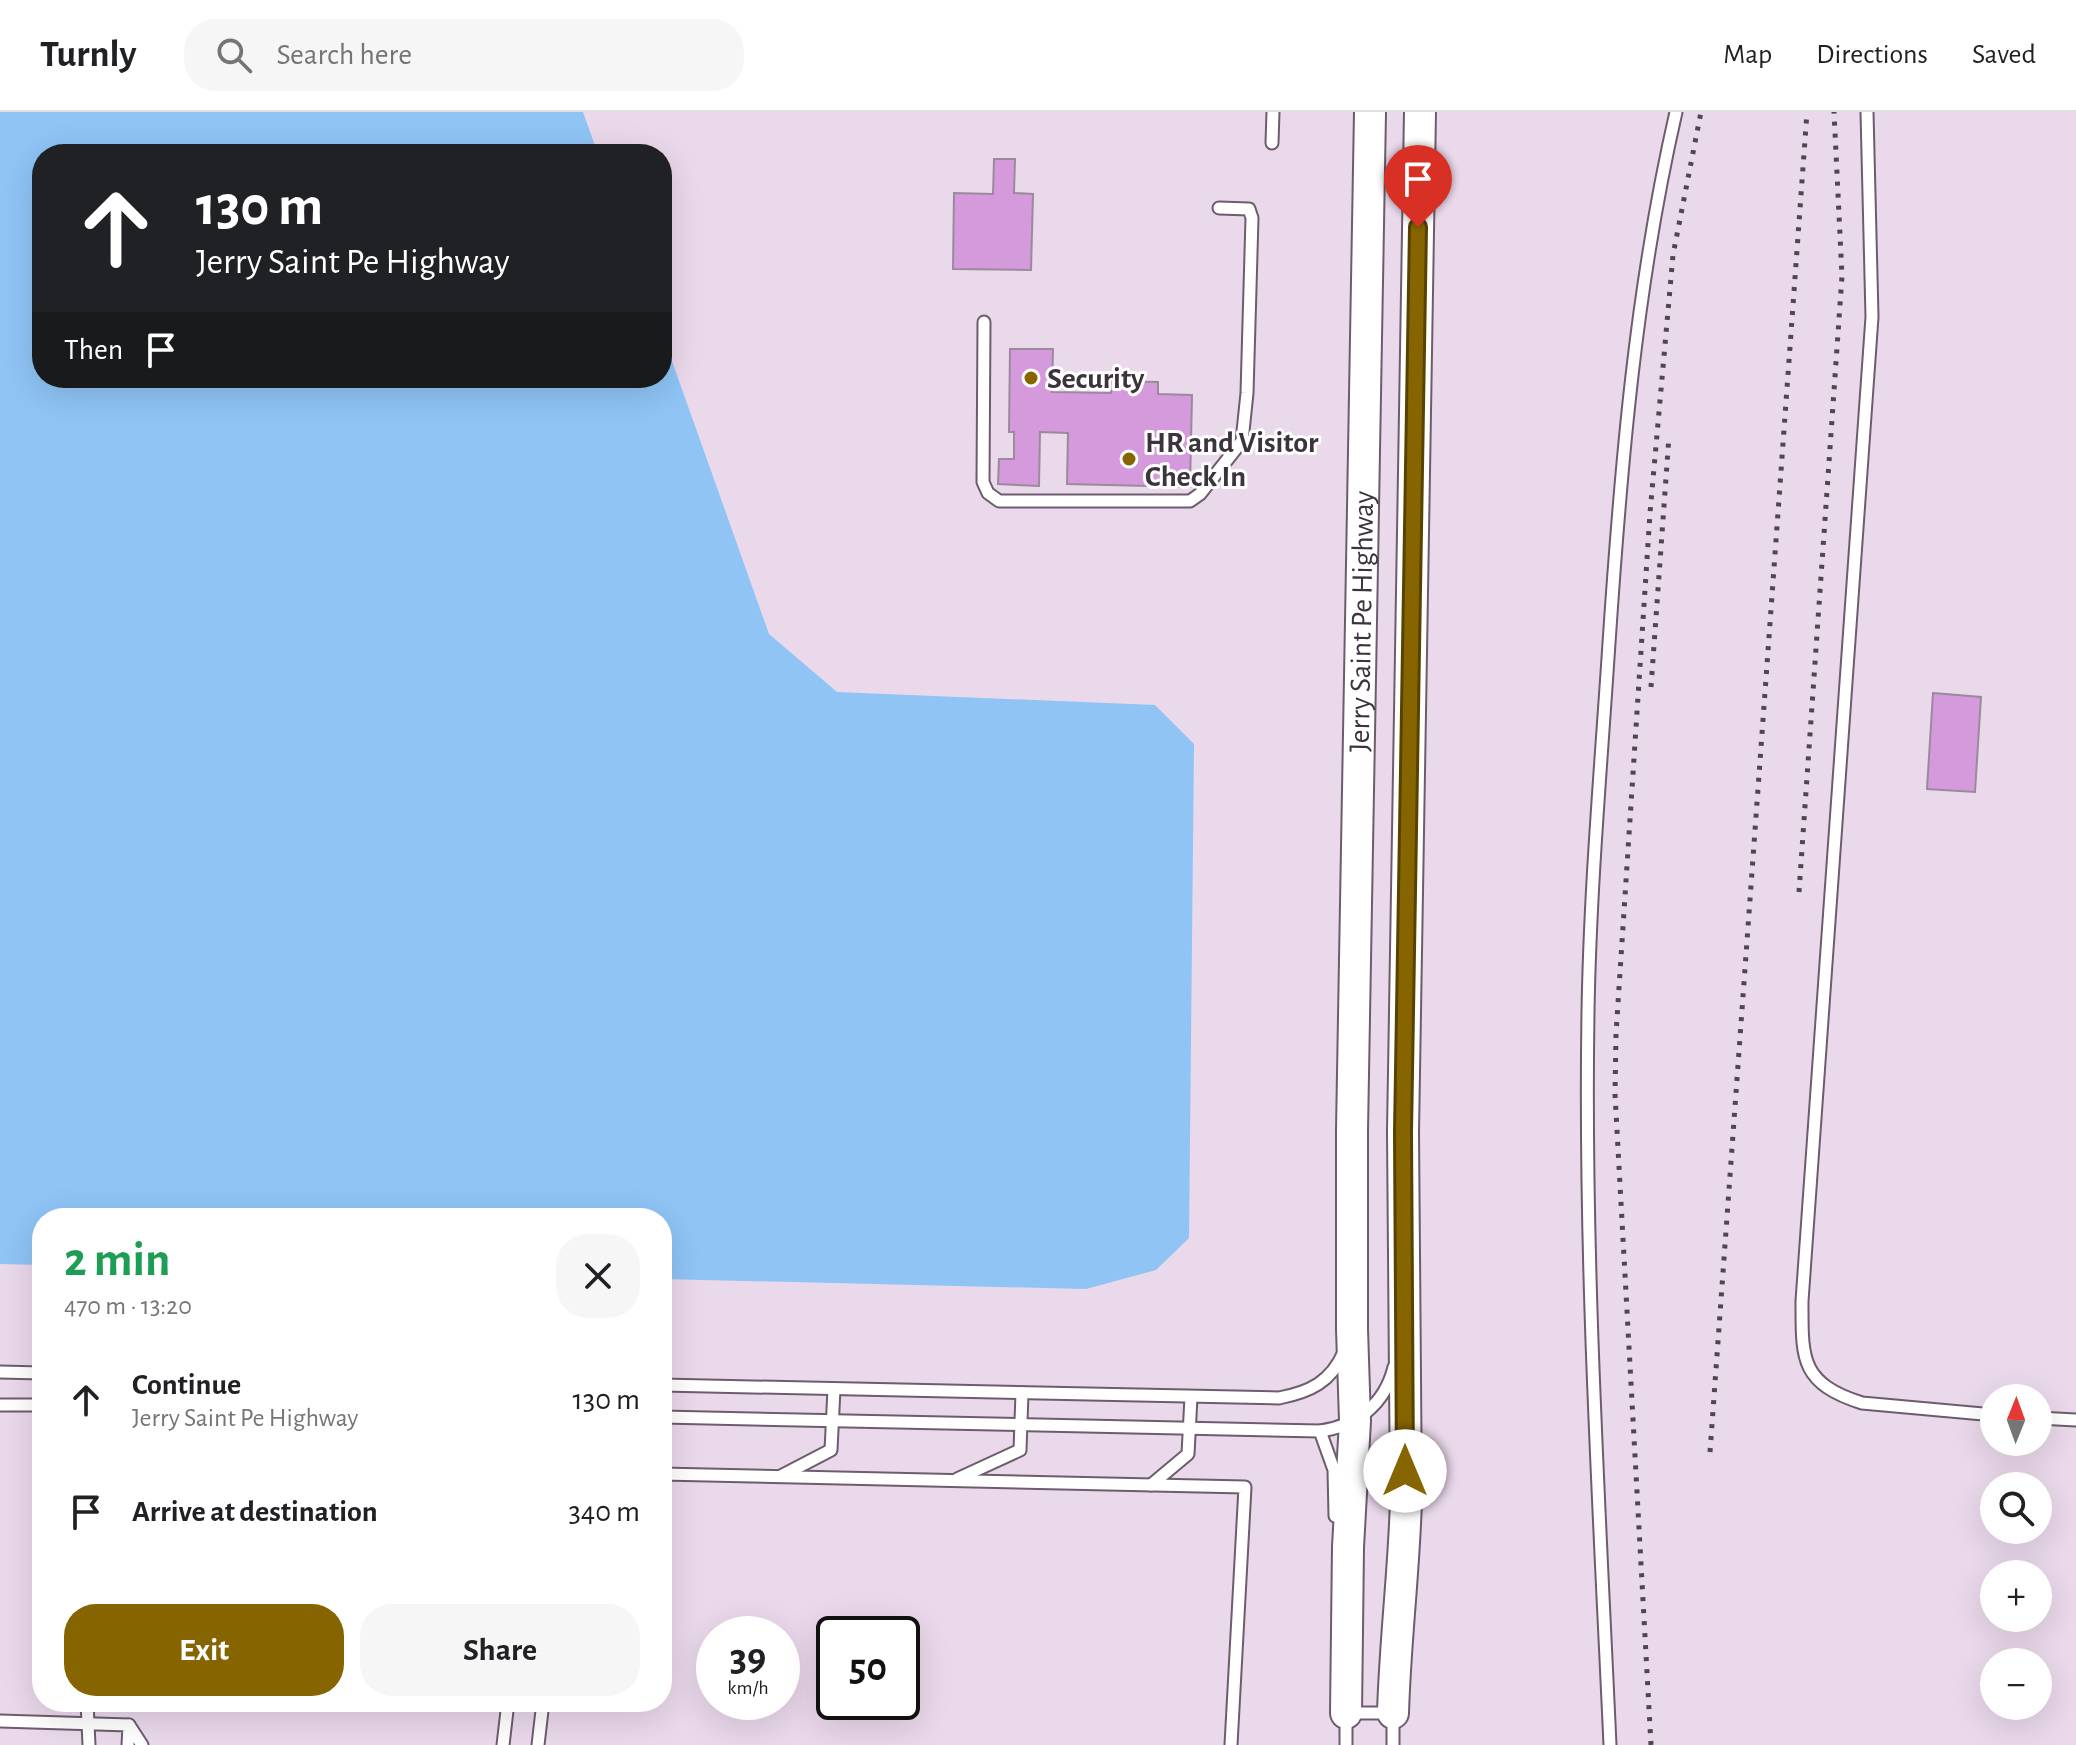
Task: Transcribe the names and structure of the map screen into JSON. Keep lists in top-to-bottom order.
{
  "streets": {
    "main road": ["Jerry Saint Pe Highway"]
  },
  "places": ["Security", "HR and Visitor Check In"],
  "north": "top",
  "page": {
    "header": "Turnly",
    "search": "Search here",
    "nav": ["Map", "Directions", "Saved"],
    "turn": ["130 m", "Jerry Saint Pe Highway"],
    "then": "Then",
    "heading": ["2 min", "470 m · 13:20"],
    "list": [
      {
        "name": "Continue",
        "note": "Jerry Saint Pe Highway",
        "value": "130 m"
      },
      {
        "name": "Arrive at destination",
        "value": "340 m"
      }
    ],
    "map_buttons": ["+", "−"],
    "buttons": ["Exit", "Share"],
    "speed": "39 km/h",
    "limit": "50"
  }
}
